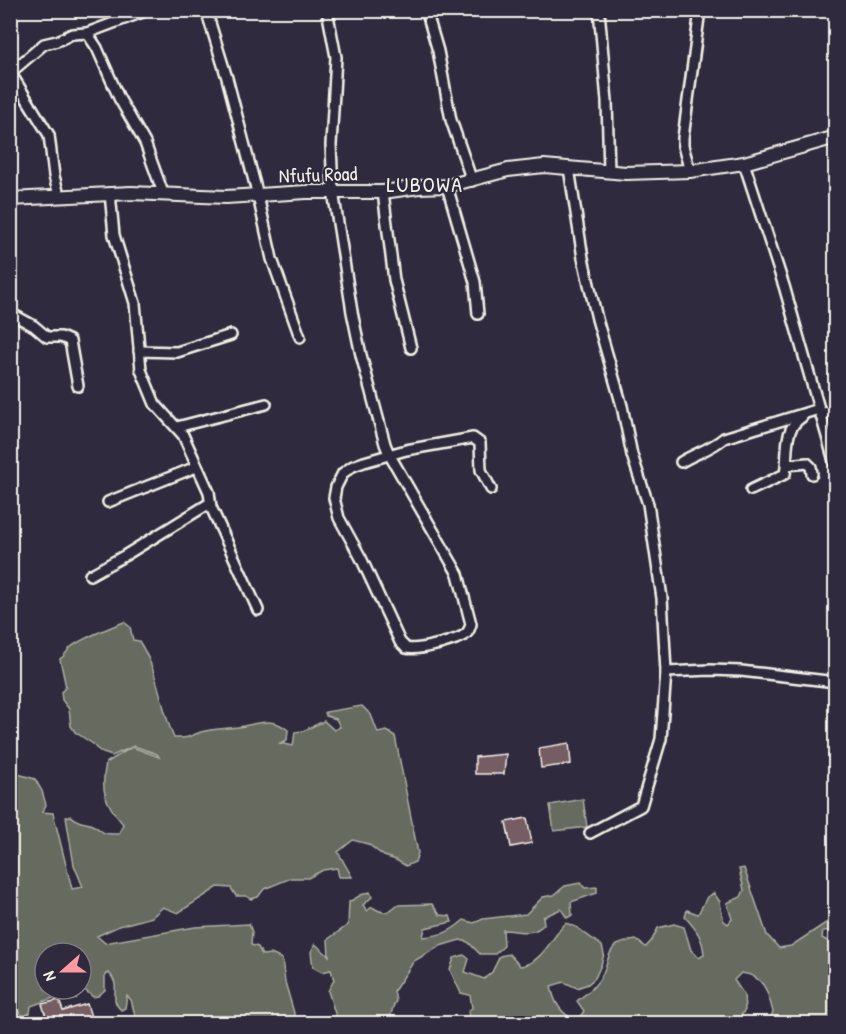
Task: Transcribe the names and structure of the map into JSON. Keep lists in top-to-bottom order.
{
  "streets": {
    "street": ["Nfufu Road"]
  },
  "districts": ["LUBOWA"],
  "north": "left"
}
